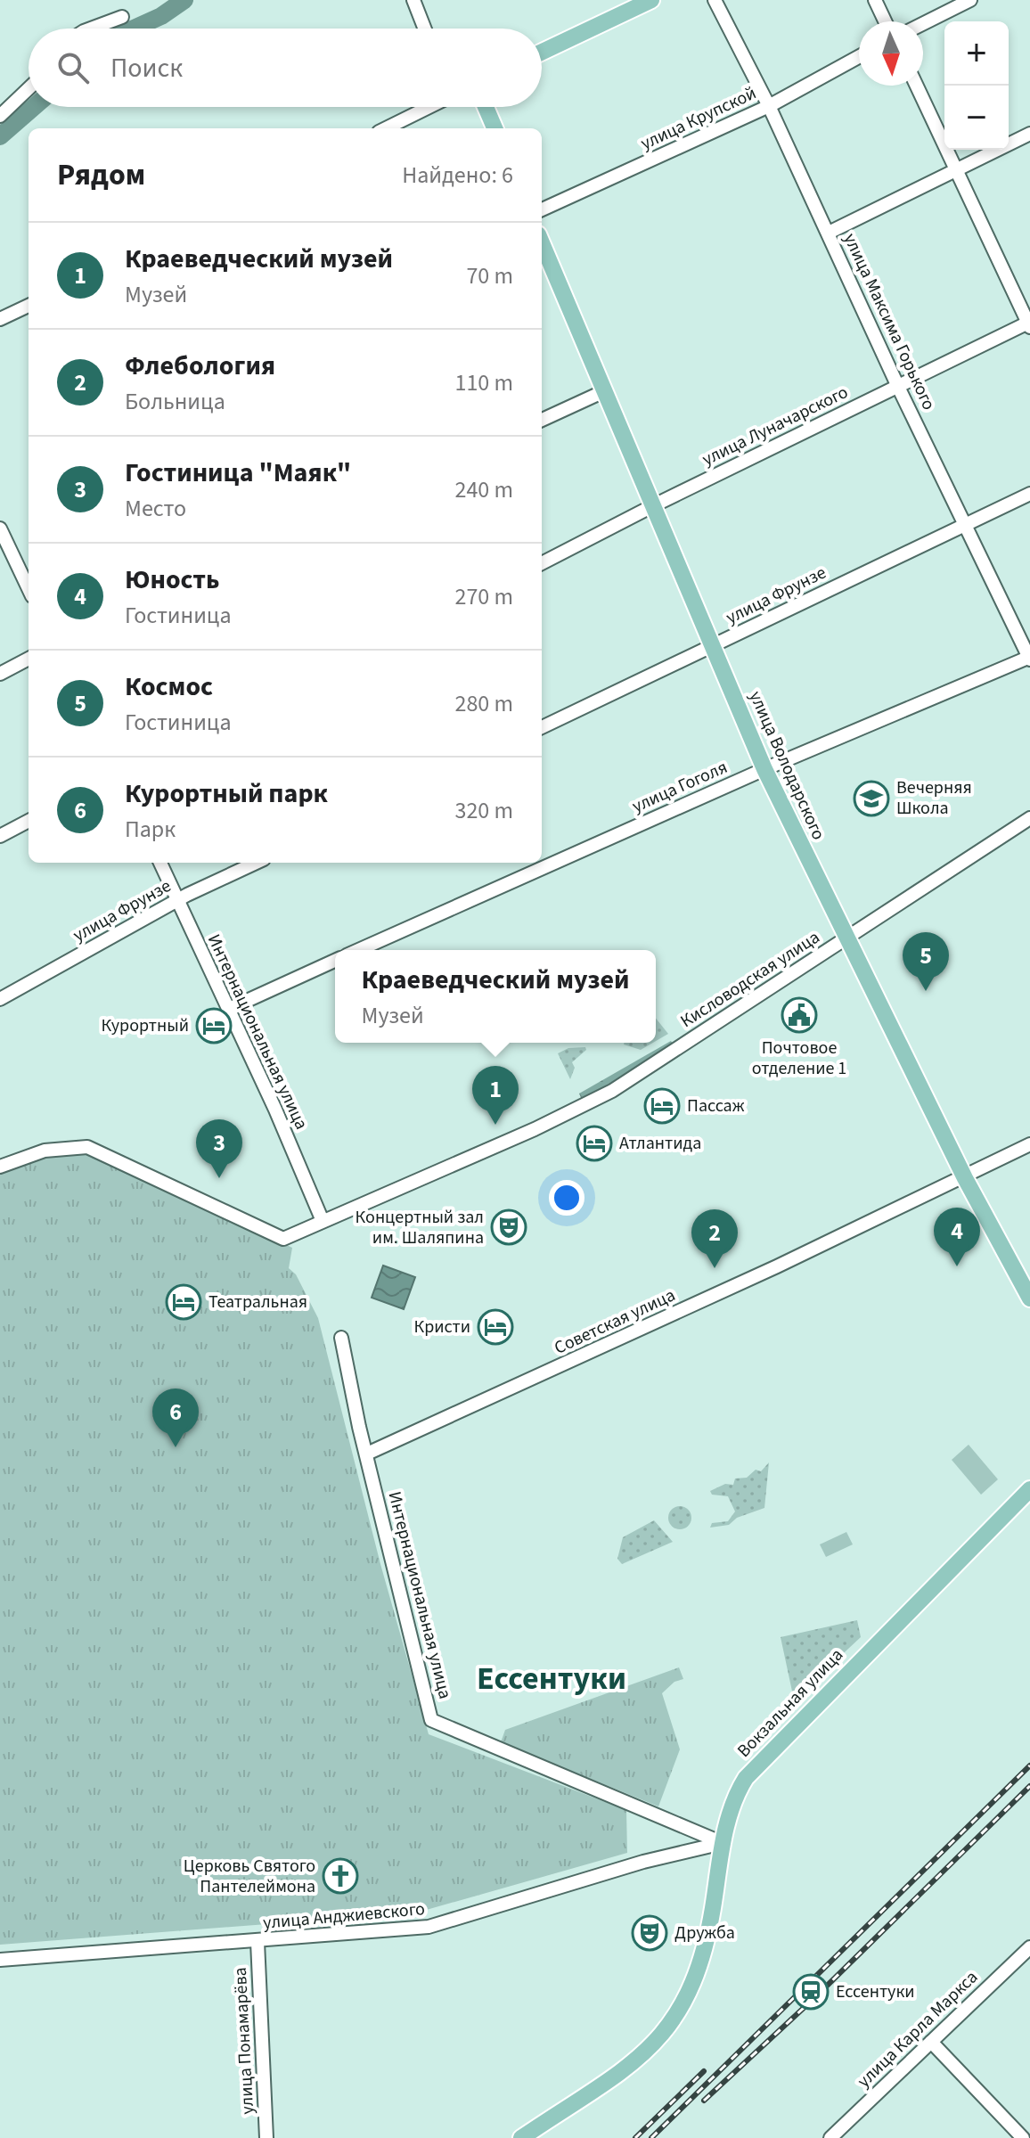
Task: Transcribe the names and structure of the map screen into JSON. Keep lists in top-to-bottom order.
{
  "streets": {
    "main road": ["улица Володарского", "Вокзальная улица"],
    "street": [
      "улица Крупской",
      "улица Максима Горького",
      "улица Луначарского",
      "улица Фрунзе",
      "улица Гоголя",
      "Кисловодская улица",
      "Интернациональная улица",
      "Советская улица",
      "улица Анджиевского",
      "улица Карла Маркса",
      "улица Понамарёва"
    ]
  },
  "crossings": [
    ["улица Крупской", "улица Максима Горького"],
    ["улица Максима Горького", "улица Луначарского"],
    ["улица Максима Горького", "улица Фрунзе"],
    ["улица Максима Горького", "улица Гоголя"],
    ["улица Луначарского", "улица Володарского"],
    ["улица Фрунзе", "улица Володарского"],
    ["улица Фрунзе", "Интернациональная улица"],
    ["улица Володарского", "улица Гоголя"],
    ["улица Володарского", "Кисловодская улица"],
    ["улица Володарского", "Советская улица"],
    ["Кисловодская улица", "Интернациональная улица"],
    ["Интернациональная улица", "Советская улица"],
    ["Интернациональная улица", "Вокзальная улица"],
    ["Интернациональная улица", "улица Анджиевского"],
    ["Вокзальная улица", "улица Анджиевского"],
    ["улица Анджиевского", "улица Понамарёва"]
  ],
  "districts": ["Ессентуки"],
  "places": {
    "school or university": ["Вечерняя Школа"],
    "public building": ["Почтовое отделение 1"],
    "hotel": [
      "Курортный",
      "Пассаж",
      "Атлантида",
      "Театральная",
      "Кристи"
    ],
    "theatre": ["Концертный зал им. Шаляпина", "Дружба"],
    "church": ["Церковь Святого Пантелеймона"],
    "station": ["Ессентуки"]
  },
  "north": "bottom",
  "page": {
    "map_buttons": ["+", "−"],
    "search": "Поиск",
    "heading": ["Рядом", "Найдено: 6"],
    "list": [
      {
        "mark": "1",
        "name": "Краеведческий музей",
        "note": "Музей",
        "value": "70 m"
      },
      {
        "mark": "2",
        "name": "Флебология",
        "note": "Больница",
        "value": "110 m"
      },
      {
        "mark": "3",
        "name": "Гостиница \"Маяк\"",
        "note": "Место",
        "value": "240 m"
      },
      {
        "mark": "4",
        "name": "Юность",
        "note": "Гостиница",
        "value": "270 m"
      },
      {
        "mark": "5",
        "name": "Космос",
        "note": "Гостиница",
        "value": "280 m"
      },
      {
        "mark": "6",
        "name": "Курортный парк",
        "note": "Парк",
        "value": "320 m"
      }
    ],
    "pins": [
      "5",
      "1",
      "3",
      "4",
      "2",
      "6"
    ],
    "popup": ["Краеведческий музей", "Музей"]
  }
}
